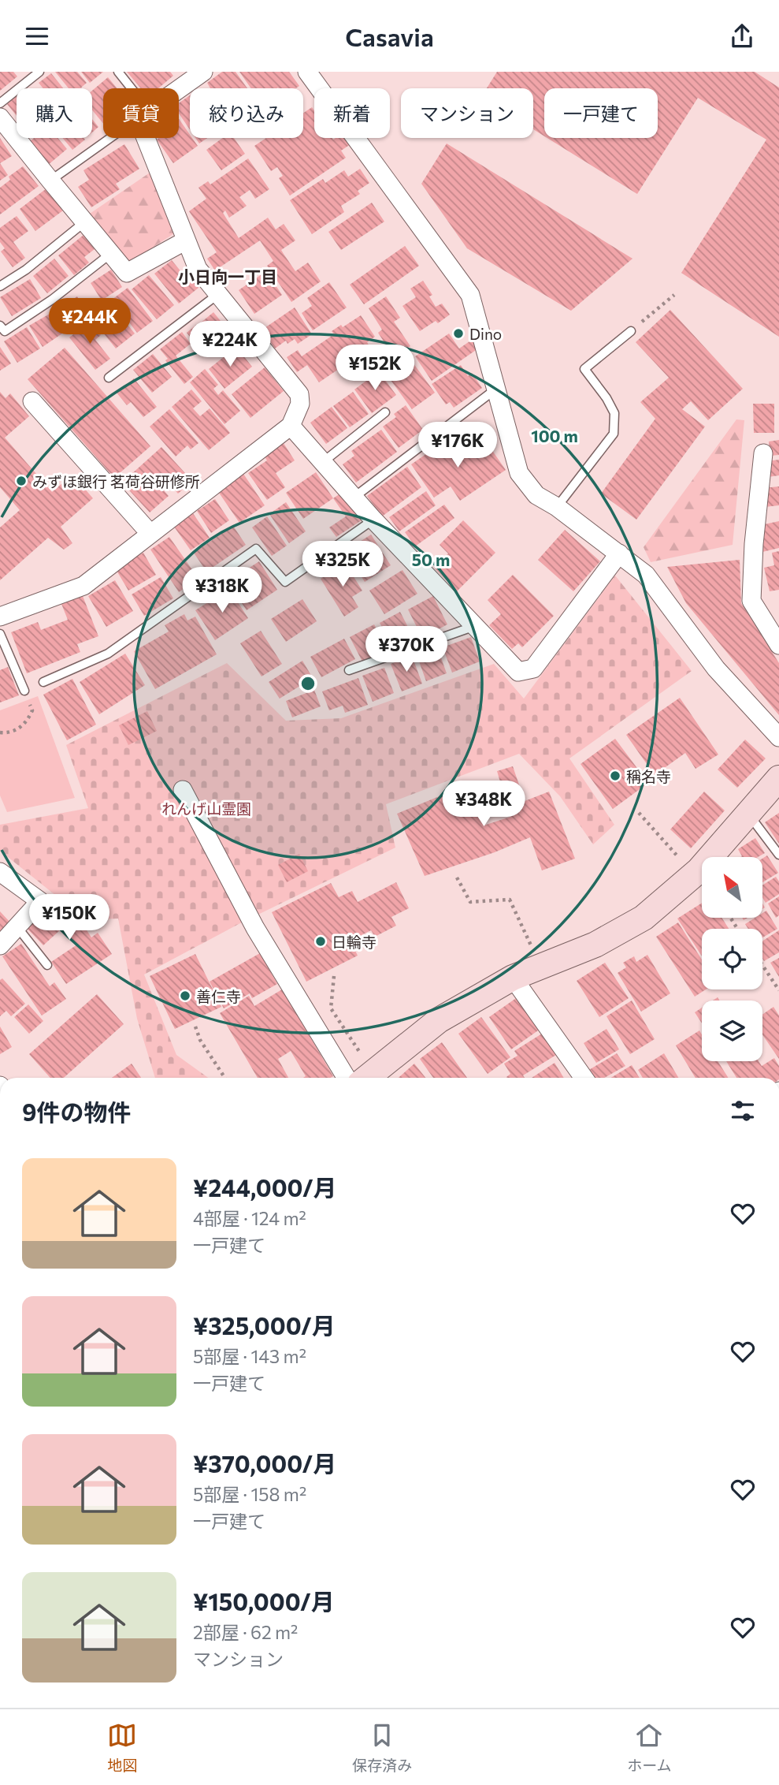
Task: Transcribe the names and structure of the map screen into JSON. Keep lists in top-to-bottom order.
{
  "districts": ["小日向一丁目"],
  "parks": ["れんげ山霊園"],
  "places": [
    "Dino",
    "みずほ銀行 茗荷谷研修所",
    "稱名寺",
    "日輪寺",
    "善仁寺"
  ],
  "north": "top left",
  "page": {
    "header": "Casavia",
    "chip": [
      "購入",
      "賃貸",
      "絞り込み",
      "新着",
      "マンション",
      "一戸建て"
    ],
    "price": [
      "¥244K",
      "¥224K",
      "¥152K",
      "¥176K",
      "¥325K",
      "¥318K",
      "¥370K",
      "¥348K",
      "¥150K"
    ],
    "heading": "9件の物件",
    "list": [
      {
        "name": "¥244,000/月",
        "note": "4部屋 · 124 m² · 一戸建て"
      },
      {
        "name": "¥325,000/月",
        "note": "5部屋 · 143 m² · 一戸建て"
      },
      {
        "name": "¥370,000/月",
        "note": "5部屋 · 158 m² · 一戸建て"
      },
      {
        "name": "¥150,000/月",
        "note": "2部屋 · 62 m² · マンション"
      }
    ],
    "tabs": ["地図", "保存済み", "ホーム"]
  },
  "rings": ["100 m", "50 m"]
}
